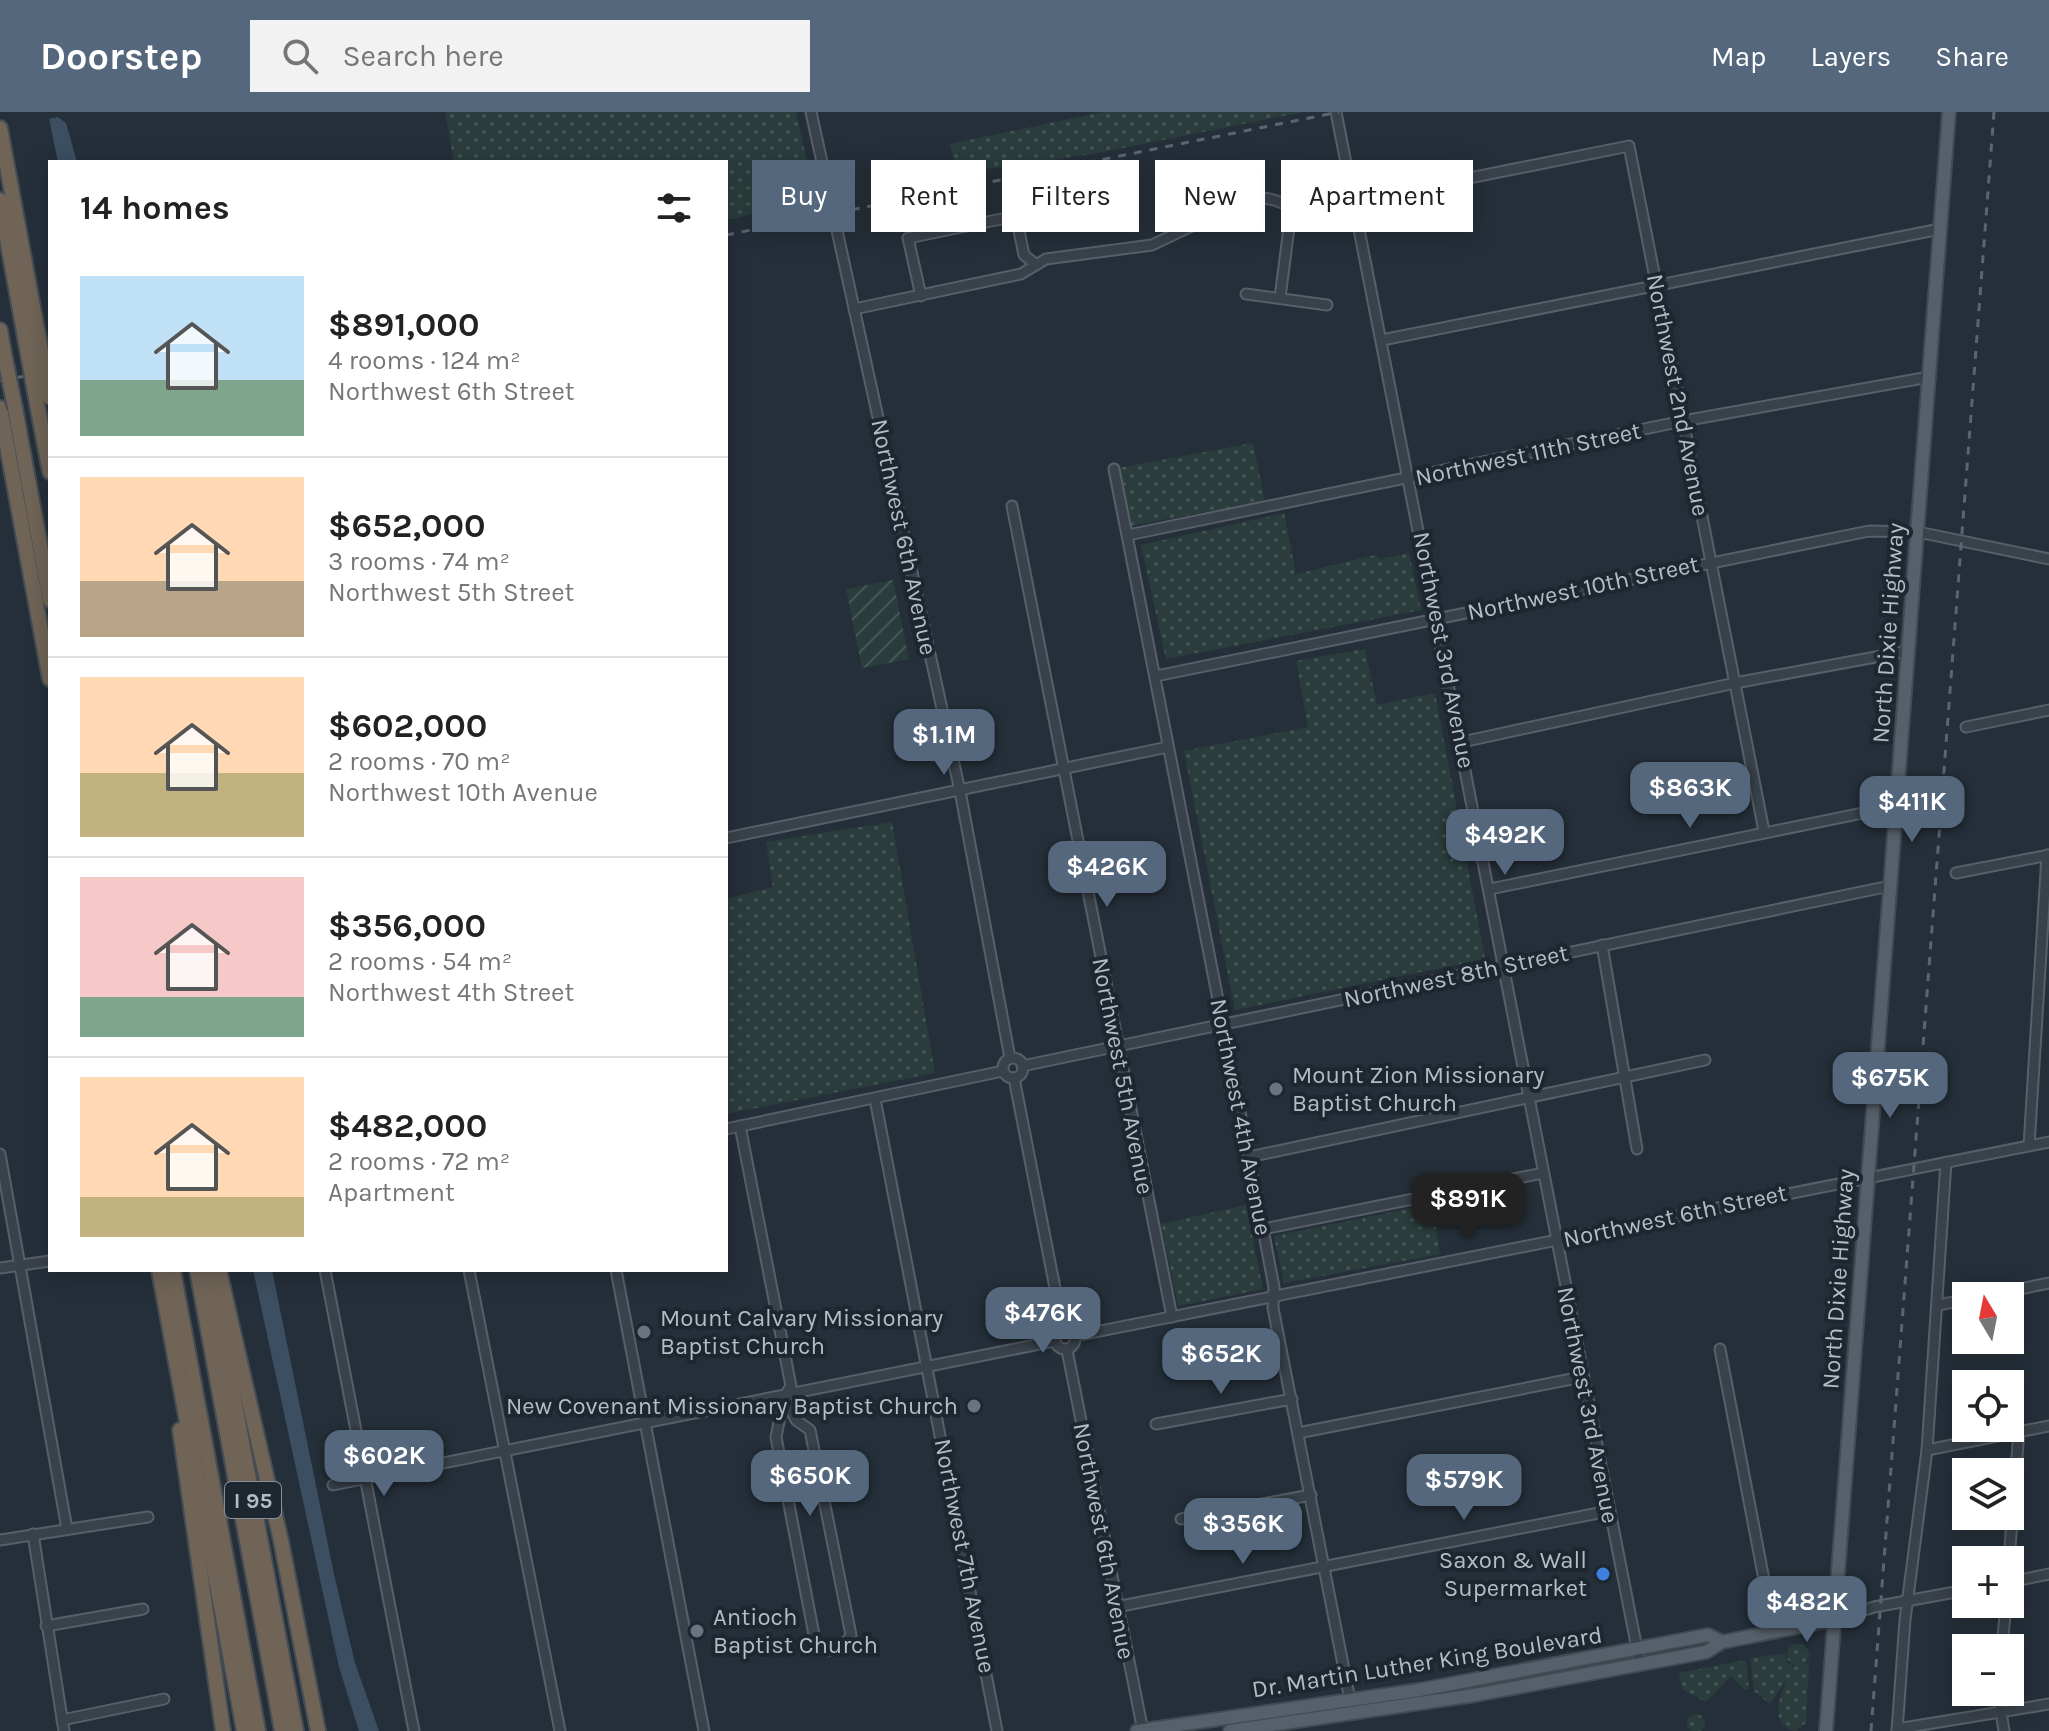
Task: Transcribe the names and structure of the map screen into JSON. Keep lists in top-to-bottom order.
{
  "streets": {
    "highway": ["I 95"],
    "main road": ["North Dixie Highway", "Dr. Martin Luther King Boulevard"],
    "street": [
      "Northwest 2nd Avenue",
      "Northwest 11th Street",
      "Northwest 6th Avenue",
      "Northwest 10th Street",
      "Northwest 3rd Avenue",
      "Northwest 8th Street",
      "Northwest 5th Avenue",
      "Northwest 4th Avenue",
      "Northwest 6th Street",
      "Northwest 7th Avenue"
    ]
  },
  "crossings": [
    ["Northwest 2nd Avenue", "Northwest 11th Street"],
    ["Northwest 2nd Avenue", "Northwest 10th Street"],
    ["Northwest 11th Street", "North Dixie Highway"],
    ["Northwest 11th Street", "Northwest 3rd Avenue"],
    ["Northwest 11th Street", "Northwest 4th Avenue"],
    ["Northwest 6th Avenue", "Northwest 8th Street"],
    ["Northwest 6th Avenue", "Northwest 6th Street"],
    ["Northwest 6th Avenue", "Dr. Martin Luther King Boulevard"],
    ["Northwest 10th Street", "North Dixie Highway"],
    ["Northwest 10th Street", "Northwest 3rd Avenue"],
    ["Northwest 10th Street", "Northwest 4th Avenue"],
    ["North Dixie Highway", "Northwest 8th Street"],
    ["North Dixie Highway", "Northwest 6th Street"],
    ["North Dixie Highway", "Dr. Martin Luther King Boulevard"],
    ["Northwest 3rd Avenue", "Northwest 8th Street"],
    ["Northwest 3rd Avenue", "Northwest 6th Street"],
    ["Northwest 3rd Avenue", "Dr. Martin Luther King Boulevard"],
    ["Northwest 8th Street", "Northwest 5th Avenue"],
    ["Northwest 8th Street", "Northwest 4th Avenue"],
    ["Northwest 5th Avenue", "Northwest 6th Street"],
    ["Northwest 4th Avenue", "Northwest 6th Street"],
    ["Northwest 4th Avenue", "Dr. Martin Luther King Boulevard"]
  ],
  "places": [
    "Mount Zion Missionary Baptist Church",
    "Mount Calvary Missionary Baptist Church",
    "New Covenant Missionary Baptist Church",
    "Saxon & Wall Supermarket",
    "Antioch Baptist Church"
  ],
  "north": "top",
  "page": {
    "header": "Doorstep",
    "search": "Search here",
    "nav": ["Map", "Layers", "Share"],
    "chip": [
      "Buy",
      "Rent",
      "Filters",
      "New",
      "Apartment"
    ],
    "heading": "14 homes",
    "list": [
      {
        "name": "$891,000",
        "note": "4 rooms · 124 m² · Northwest 6th Street"
      },
      {
        "name": "$652,000",
        "note": "3 rooms · 74 m² · Northwest 5th Street"
      },
      {
        "name": "$602,000",
        "note": "2 rooms · 70 m² · Northwest 10th Avenue"
      },
      {
        "name": "$356,000",
        "note": "2 rooms · 54 m² · Northwest 4th Street"
      },
      {
        "name": "$482,000",
        "note": "2 rooms · 72 m² · Apartment"
      }
    ],
    "price": [
      "$1.1M",
      "$863K",
      "$411K",
      "$492K",
      "$426K",
      "$675K",
      "$891K",
      "$476K",
      "$652K",
      "$602K",
      "$650K",
      "$579K",
      "$356K",
      "$482K"
    ],
    "map_buttons": ["+", "−"]
  }
}
